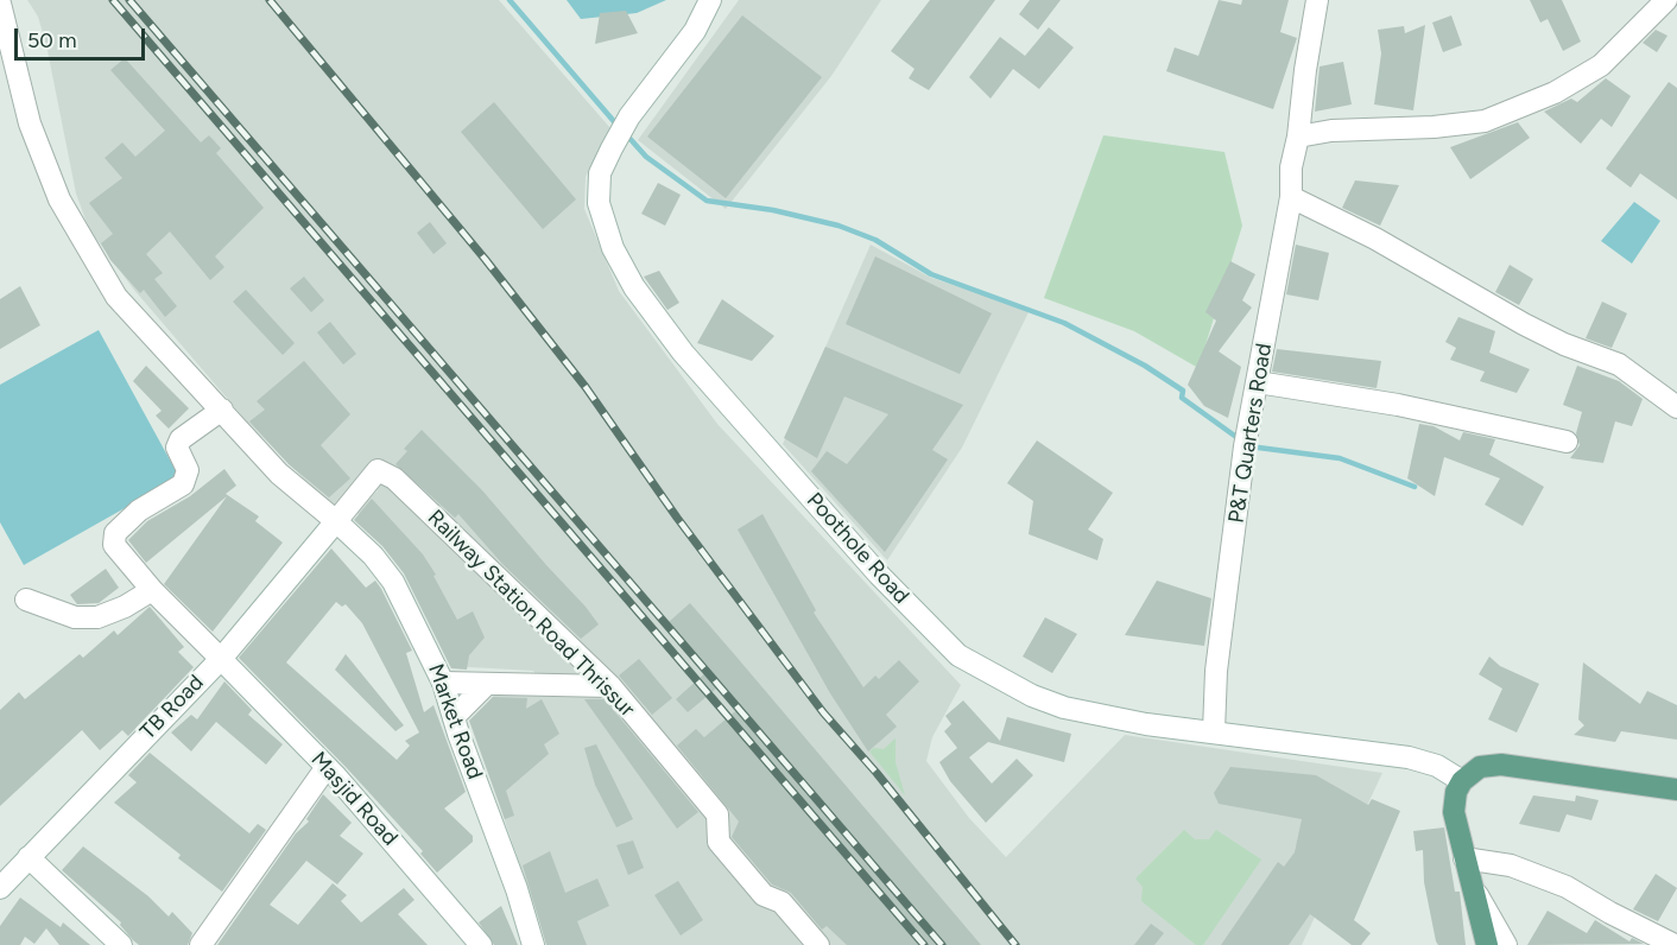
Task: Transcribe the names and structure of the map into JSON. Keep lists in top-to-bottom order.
{
  "streets": {
    "street": [
      "P&T Quarters Road",
      "Poothole Road",
      "Railway Station Road Thrissur",
      "TB Road",
      "Market Road",
      "Masjid Road"
    ]
  },
  "crossings": [
    ["P&T Quarters Road", "Poothole Road"],
    ["Railway Station Road Thrissur", "TB Road"],
    ["Railway Station Road Thrissur", "Market Road"],
    ["TB Road", "Market Road"],
    ["TB Road", "Masjid Road"],
    ["Market Road", "Masjid Road"]
  ],
  "scale_bar": "50 m"
}
